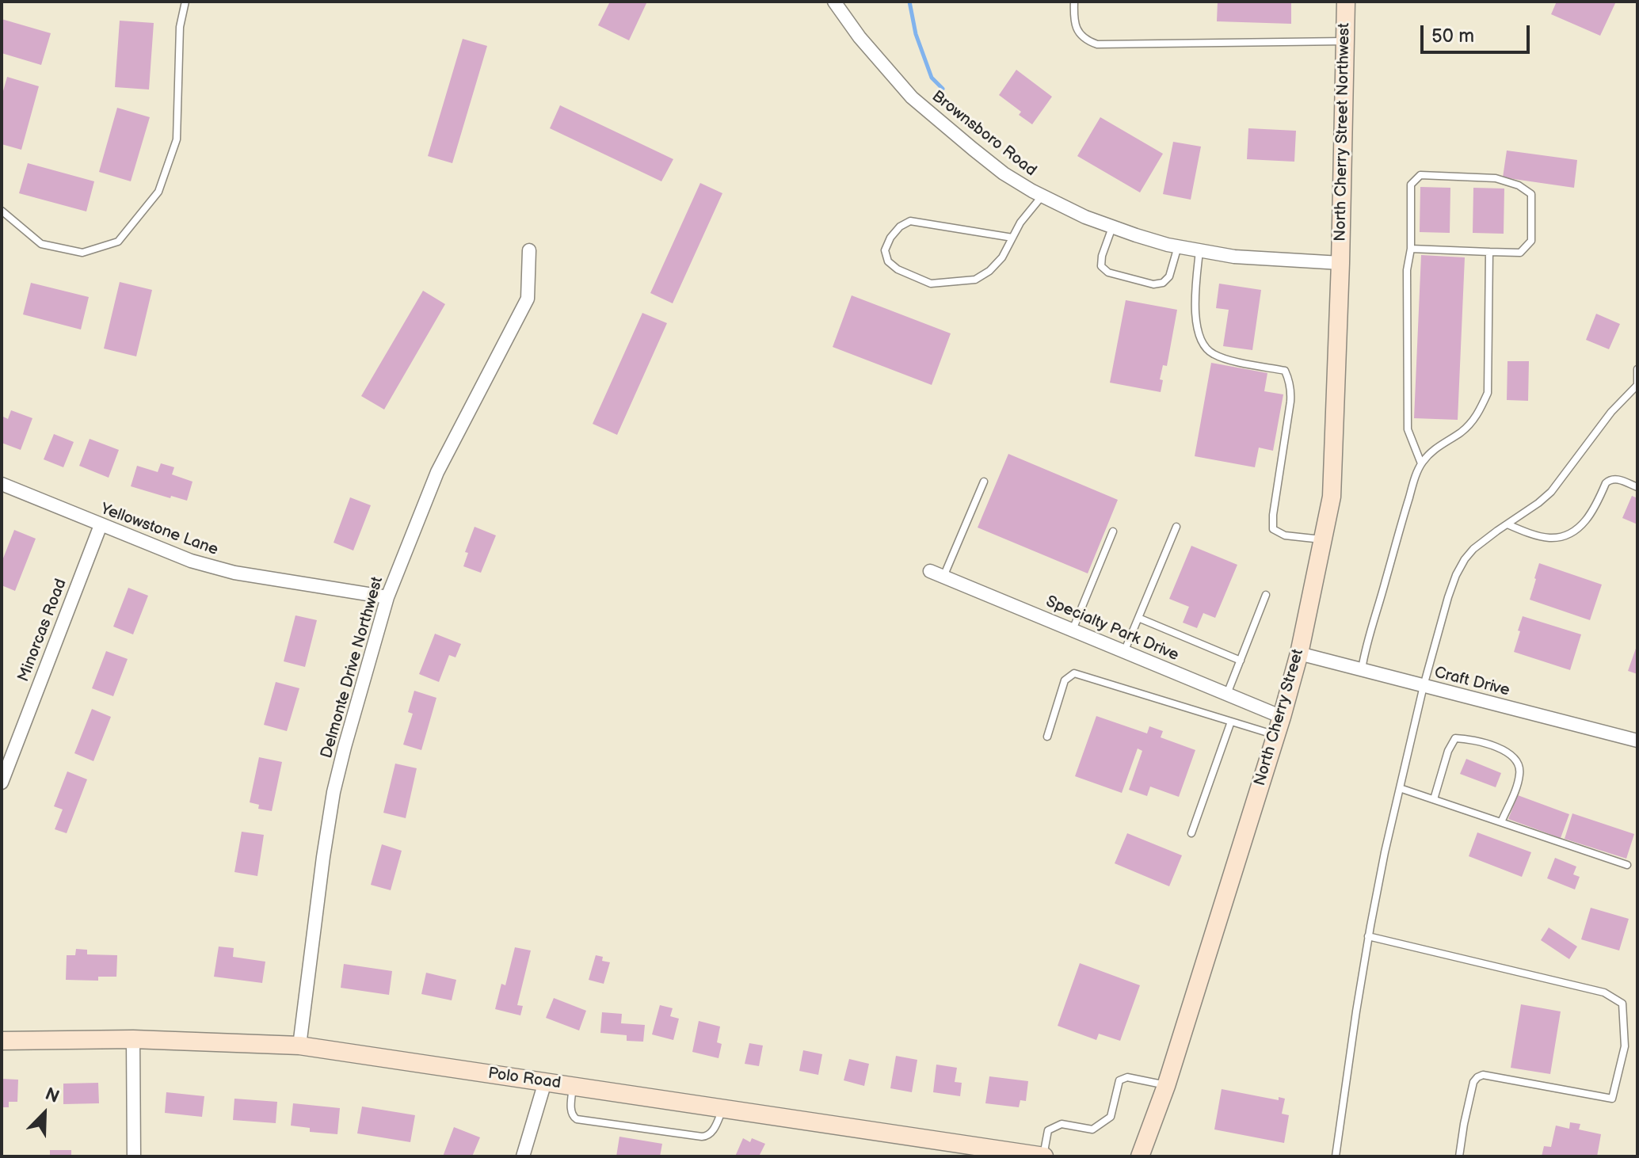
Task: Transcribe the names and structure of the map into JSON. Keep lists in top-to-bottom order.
{
  "streets": {
    "main road": ["North Cherry Street Northwest", "North Cherry Street", "Polo Road"],
    "street": [
      "Brownsboro Road",
      "Yellowstone Lane",
      "Specialty Park Drive",
      "Minorcas Road",
      "Delmonte Drive Northwest",
      "Craft Drive"
    ]
  },
  "crossings": [
    ["North Cherry Street Northwest", "Brownsboro Road"],
    ["North Cherry Street Northwest", "North Cherry Street"],
    ["Brownsboro Road", "North Cherry Street"],
    ["Yellowstone Lane", "Minorcas Road"],
    ["Yellowstone Lane", "Delmonte Drive Northwest"],
    ["Specialty Park Drive", "North Cherry Street"],
    ["Delmonte Drive Northwest", "Polo Road"],
    ["Craft Drive", "North Cherry Street"]
  ],
  "scale_bar": "50 m",
  "north": "top right"
}
